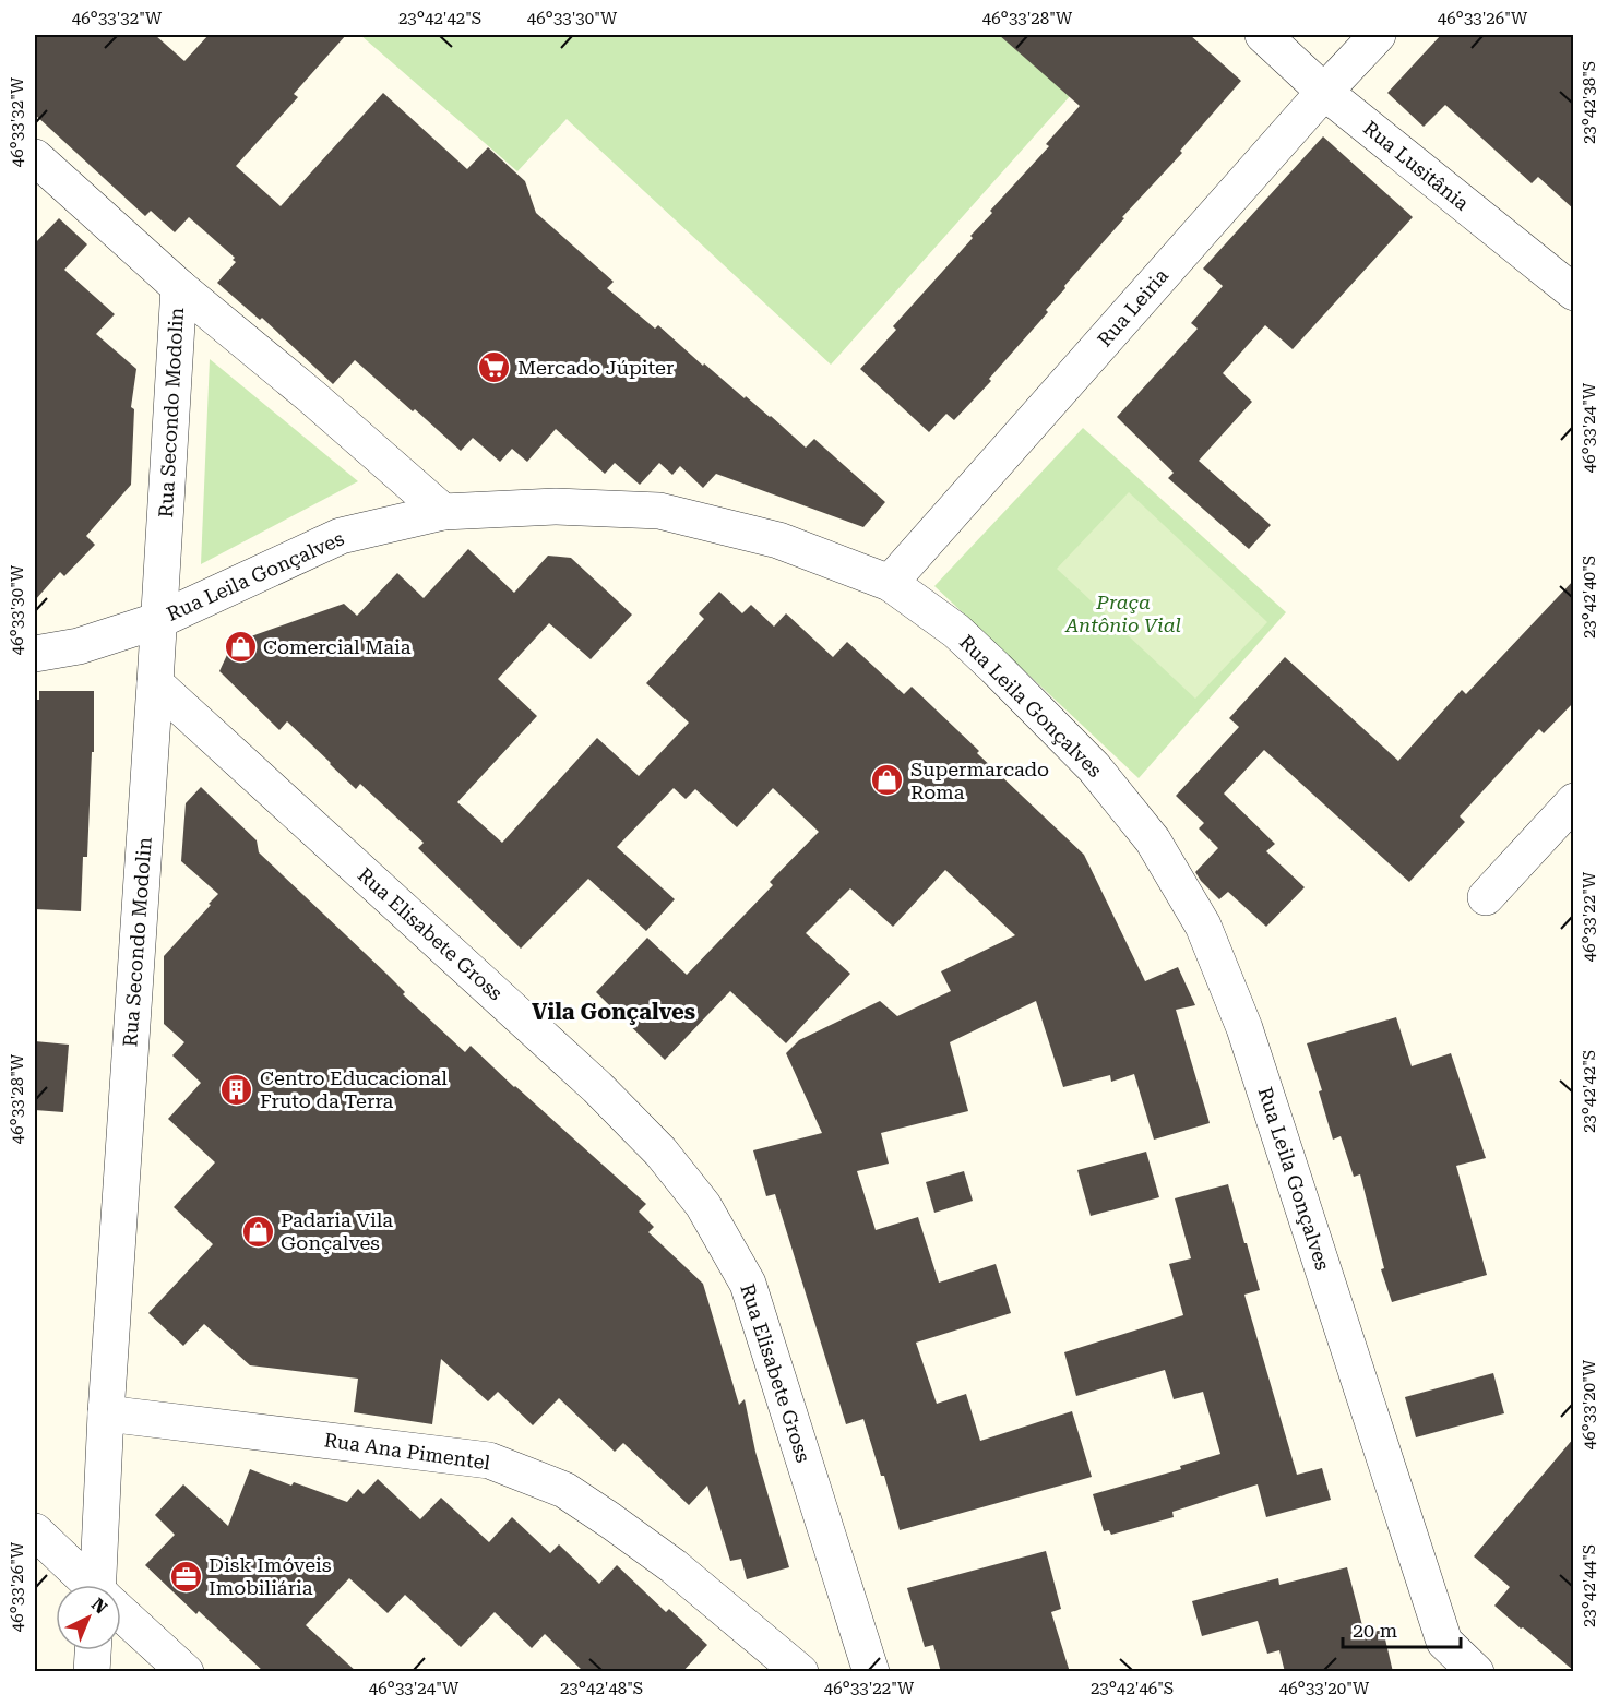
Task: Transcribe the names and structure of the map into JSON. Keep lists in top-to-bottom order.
{
  "streets": {
    "street": [
      "Rua Lusitânia",
      "Rua Leiria",
      "Rua Secondo Modolin",
      "Rua Leila Gonçalves",
      "Rua Elisabete Gross",
      "Rua Ana Pimentel"
    ]
  },
  "crossings": [
    ["Rua Lusitânia", "Rua Leiria"],
    ["Rua Leiria", "Rua Leila Gonçalves"],
    ["Rua Secondo Modolin", "Rua Leila Gonçalves"],
    ["Rua Secondo Modolin", "Rua Elisabete Gross"],
    ["Rua Secondo Modolin", "Rua Ana Pimentel"]
  ],
  "districts": ["Vila Gonçalves"],
  "parks": ["Praça Antônio Vial"],
  "places": {
    "supermarket": ["Mercado Júpiter"],
    "shop": ["Comercial Maia", "Supermarcado Roma", "Padaria Vila Gonçalves"],
    "building": ["Centro Educacional Fruto da Terra"],
    "office": ["Disk Imóveis Imobiliária"]
  },
  "scale_bar": "20 m",
  "north": "top right",
  "coordinates": [
    "46°33'32\"W",
    "23°42'42\"S",
    "46°33'30\"W",
    "46°33'28\"W",
    "46°33'26\"W",
    "23°42'38\"S",
    "46°33'24\"W",
    "23°42'40\"S",
    "46°33'22\"W",
    "46°33'20\"W",
    "23°42'44\"S",
    "23°42'48\"S",
    "23°42'46\"S"
  ]
}
